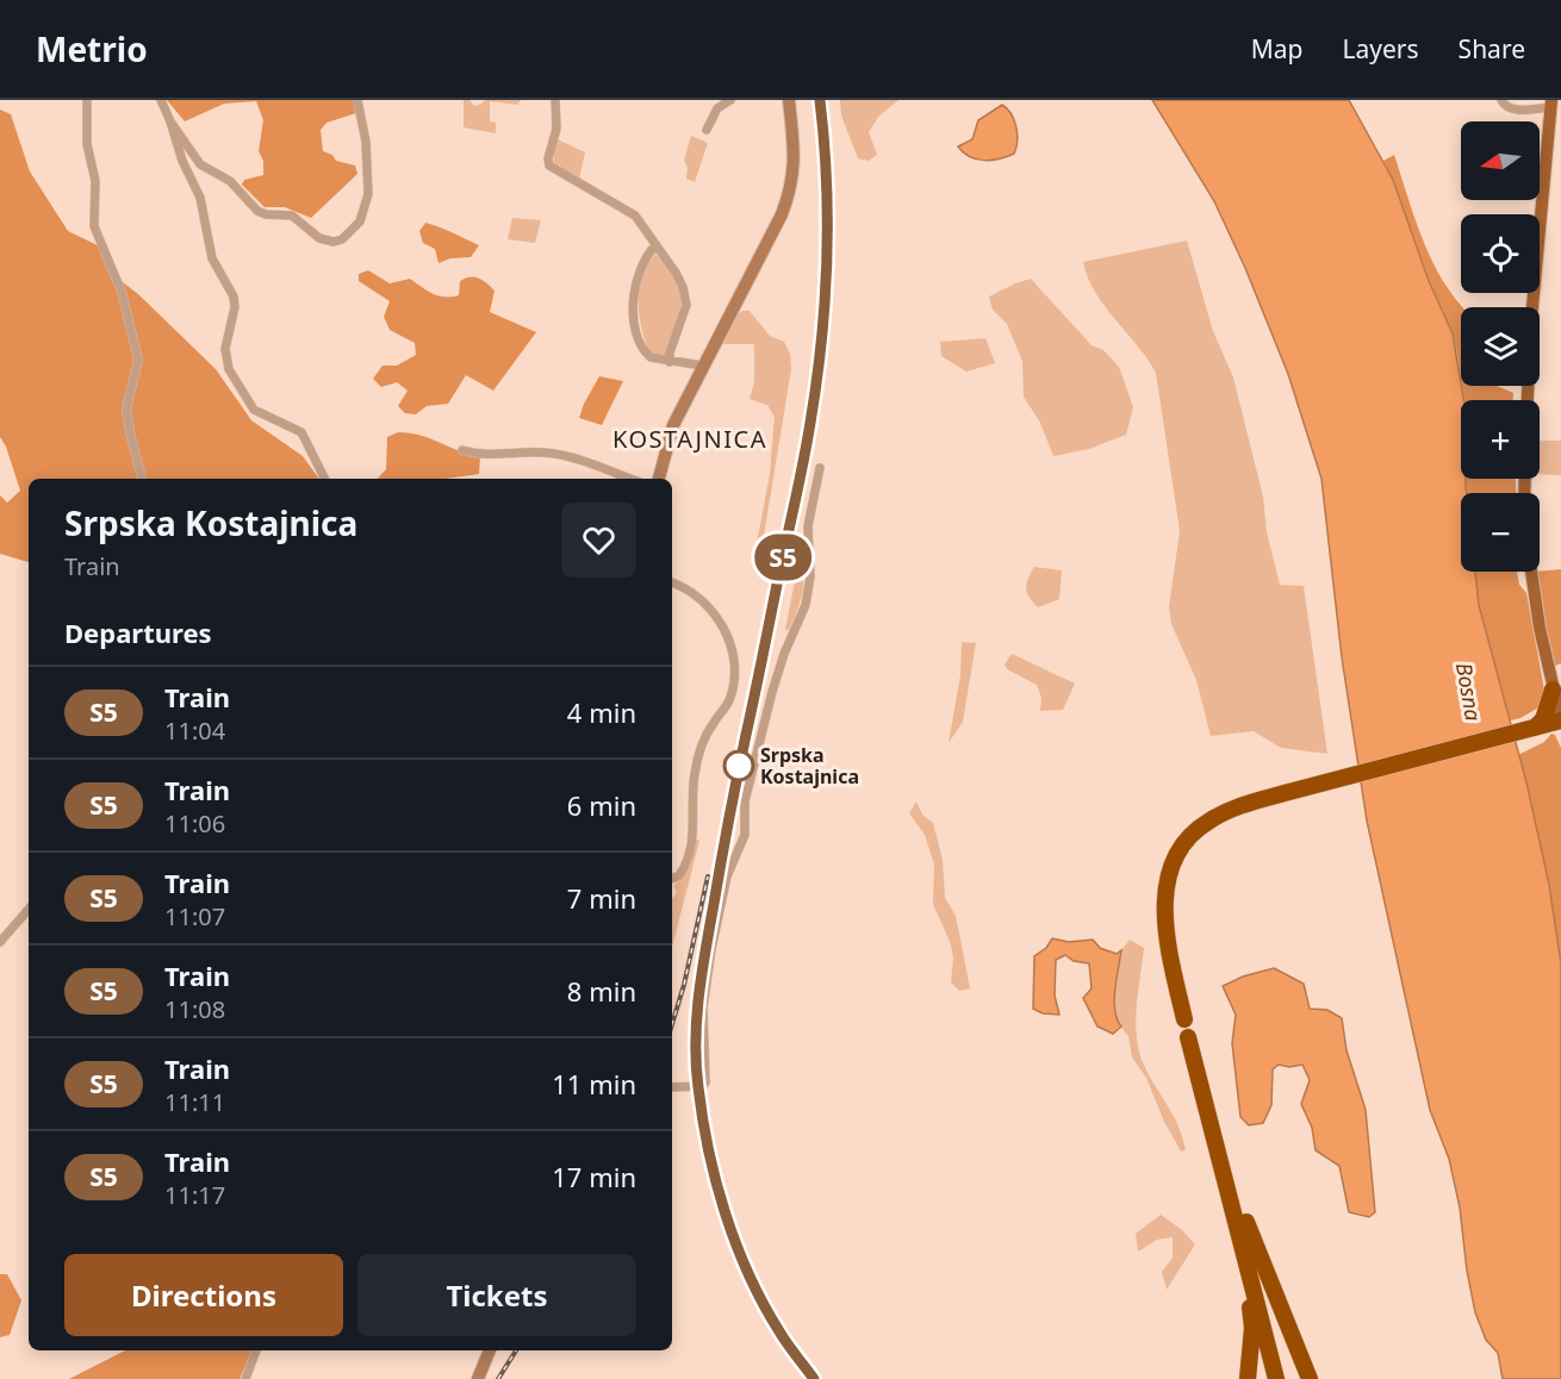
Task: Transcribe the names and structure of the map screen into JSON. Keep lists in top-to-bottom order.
{
  "districts": ["KOSTAJNICA"],
  "water": ["Bosna"],
  "places": ["Srpska Kostajnica"],
  "north": "left",
  "page": {
    "header": "Metrio",
    "nav": ["Map", "Layers", "Share"],
    "on_map": "S5",
    "map_buttons": ["+", "−"],
    "heading": [
      ["Srpska Kostajnica", "Train"],
      "Departures"
    ],
    "list": [
      {
        "mark": "S5",
        "name": "Train",
        "note": "11:04",
        "value": "4 min"
      },
      {
        "mark": "S5",
        "name": "Train",
        "note": "11:06",
        "value": "6 min"
      },
      {
        "mark": "S5",
        "name": "Train",
        "note": "11:07",
        "value": "7 min"
      },
      {
        "mark": "S5",
        "name": "Train",
        "note": "11:08",
        "value": "8 min"
      },
      {
        "mark": "S5",
        "name": "Train",
        "note": "11:11",
        "value": "11 min"
      },
      {
        "mark": "S5",
        "name": "Train",
        "note": "11:17",
        "value": "17 min"
      }
    ],
    "buttons": ["Directions", "Tickets"]
  }
}
